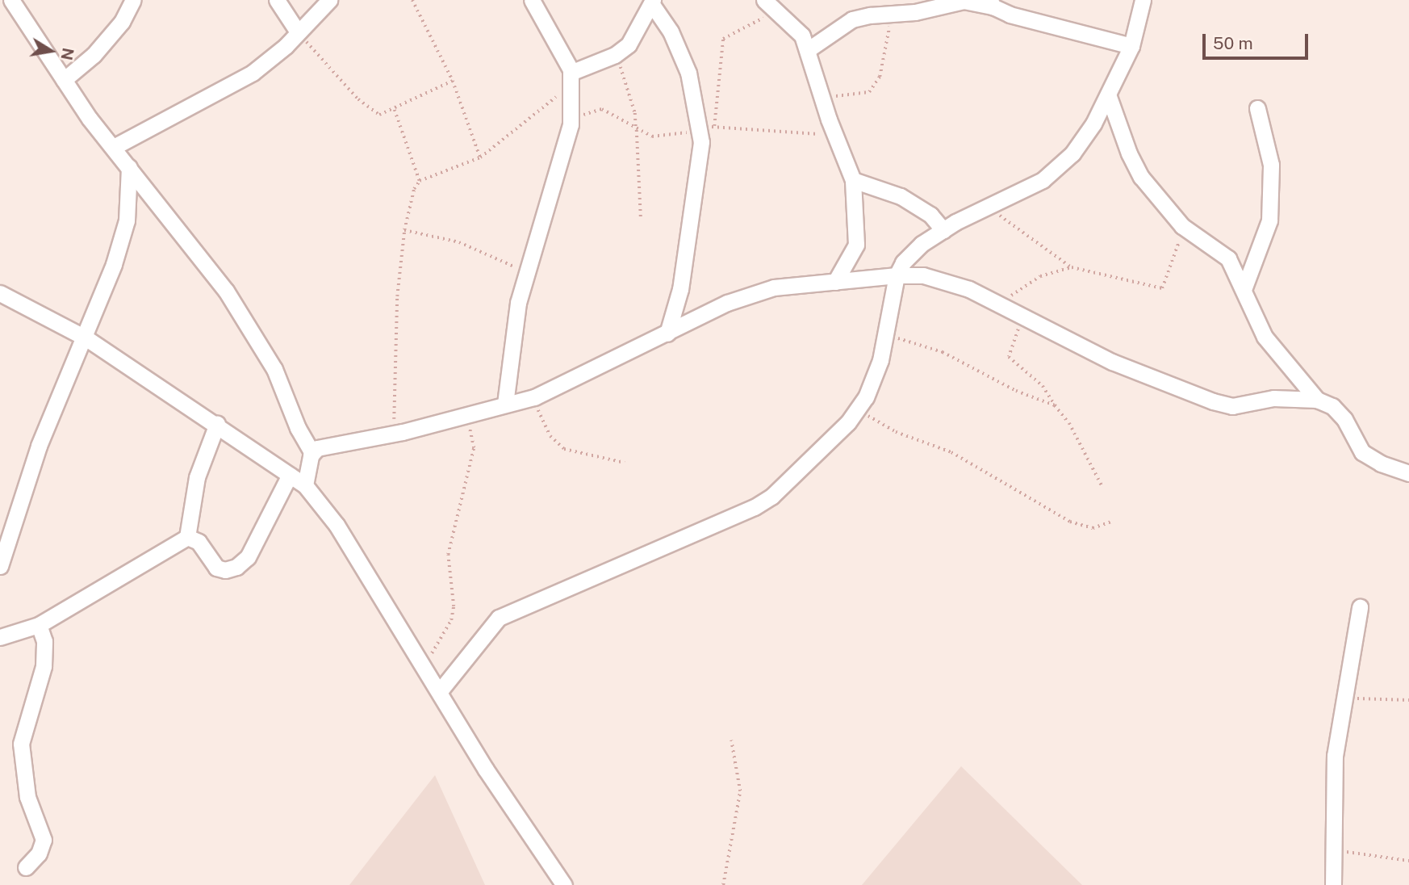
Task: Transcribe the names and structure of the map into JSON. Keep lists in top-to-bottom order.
{
  "scale_bar": "50 m",
  "north": "right"
}
